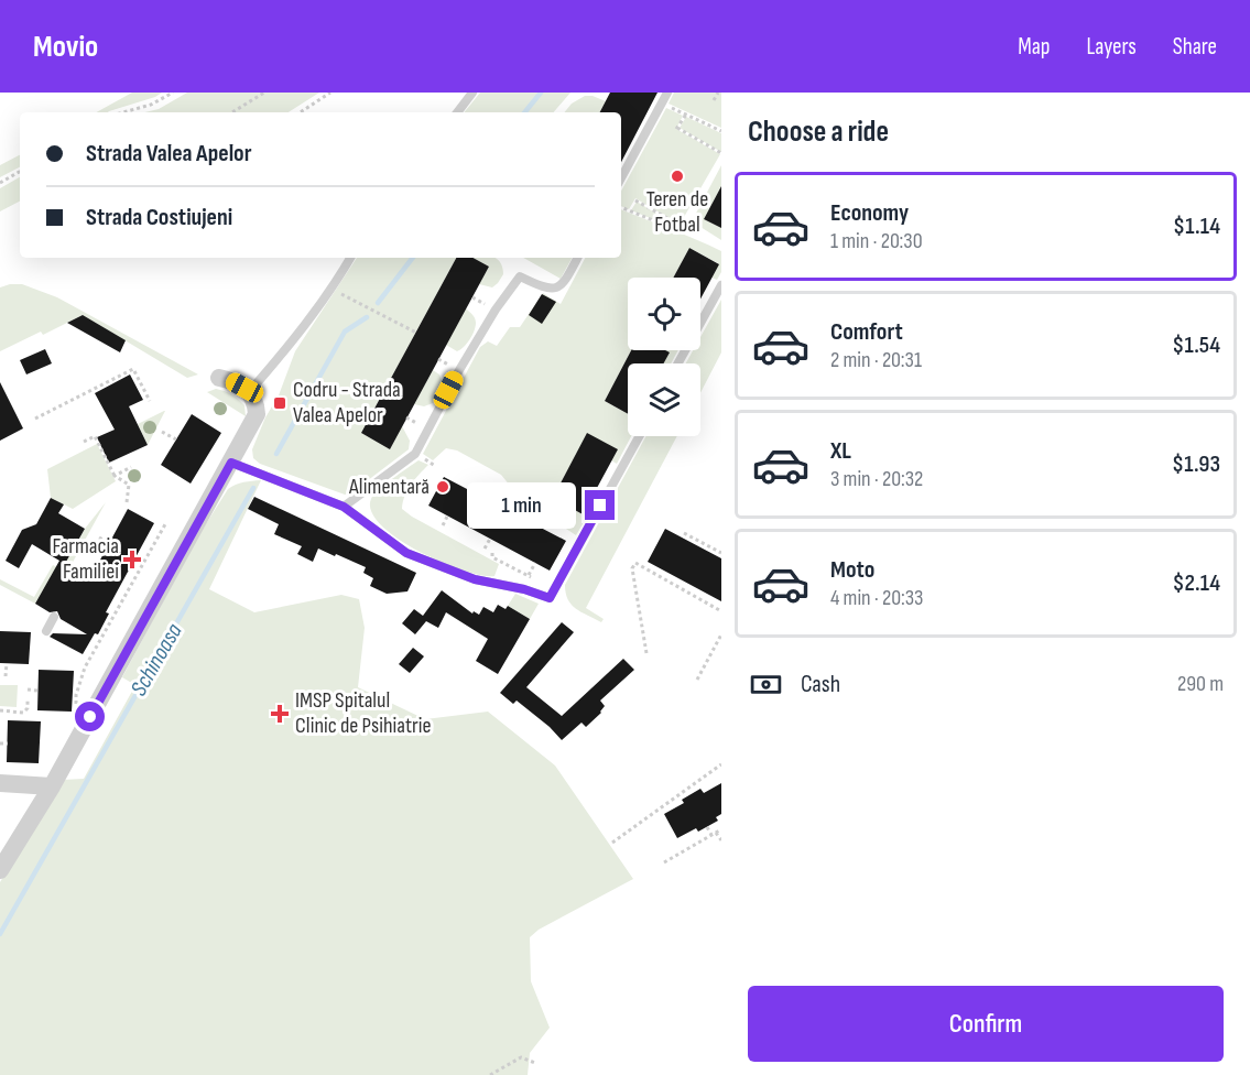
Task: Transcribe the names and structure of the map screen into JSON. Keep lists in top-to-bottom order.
{
  "water": ["Schinoasa"],
  "places": {
    "other": ["Teren de Fotbal", "Alimentară"],
    "transit": ["Codru - Strada Valea Apelor"],
    "health": ["Farmacia Familiei", "IMSP Spitalul Clinic de Psihiatrie"]
  },
  "page": {
    "header": "Movio",
    "nav": ["Map", "Layers", "Share"],
    "heading": "Choose a ride",
    "banner": ["Strada Valea Apelor", "Strada Costiujeni"],
    "list": [
      {
        "name": "Economy",
        "note": "1 min · 20:30",
        "value": "$1.14"
      },
      {
        "name": "Comfort",
        "note": "2 min · 20:31",
        "value": "$1.54"
      },
      {
        "name": "XL",
        "note": "3 min · 20:32",
        "value": "$1.93"
      },
      {
        "name": "Moto",
        "note": "4 min · 20:33",
        "value": "$2.14"
      }
    ],
    "bubble": "1 min",
    "pay": ["Cash", "290 m"],
    "buttons": "Confirm"
  }
}
